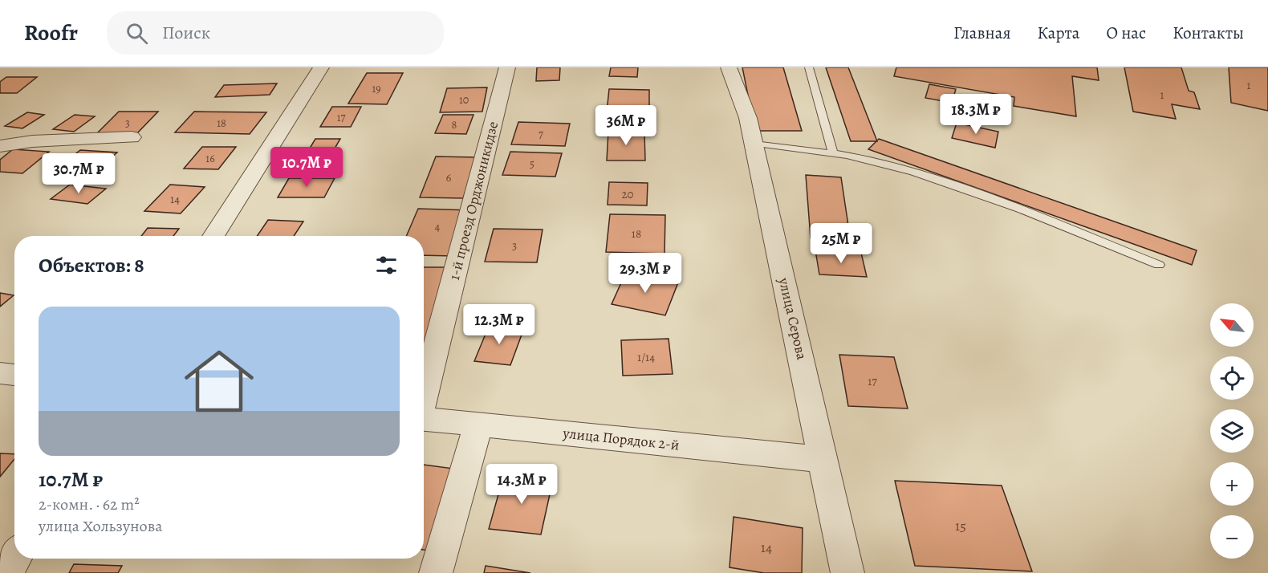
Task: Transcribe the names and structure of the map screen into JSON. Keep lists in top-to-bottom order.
{
  "streets": {
    "street": ["1-й проезд Орджоникидзе", "улица Серова", "улица Порядок 2-й"]
  },
  "crossings": [
    ["улица Серова", "улица Порядок 2-й"]
  ],
  "house_numbers": [
    "1",
    "19",
    "1",
    "10",
    "17",
    "3",
    "18",
    "8",
    "7",
    "16",
    "5",
    "6",
    "20",
    "14",
    "4",
    "18",
    "3",
    "1/14",
    "17",
    "15",
    "14"
  ],
  "north": "top left",
  "page": {
    "header": "Roofr",
    "search": "Поиск",
    "nav": [
      "Главная",
      "Карта",
      "О нас",
      "Контакты"
    ],
    "price": [
      "18.3M ₽",
      "36M ₽",
      "10.7M ₽",
      "30.7M ₽",
      "25M ₽",
      "29.3M ₽",
      "12.3M ₽",
      "14.3M ₽"
    ],
    "heading": "Объектов: 8",
    "list": [
      {
        "name": "10.7M ₽",
        "note": "2-комн. · 62 m² · улица Хользунова"
      }
    ],
    "map_buttons": ["+", "−"]
  }
}
